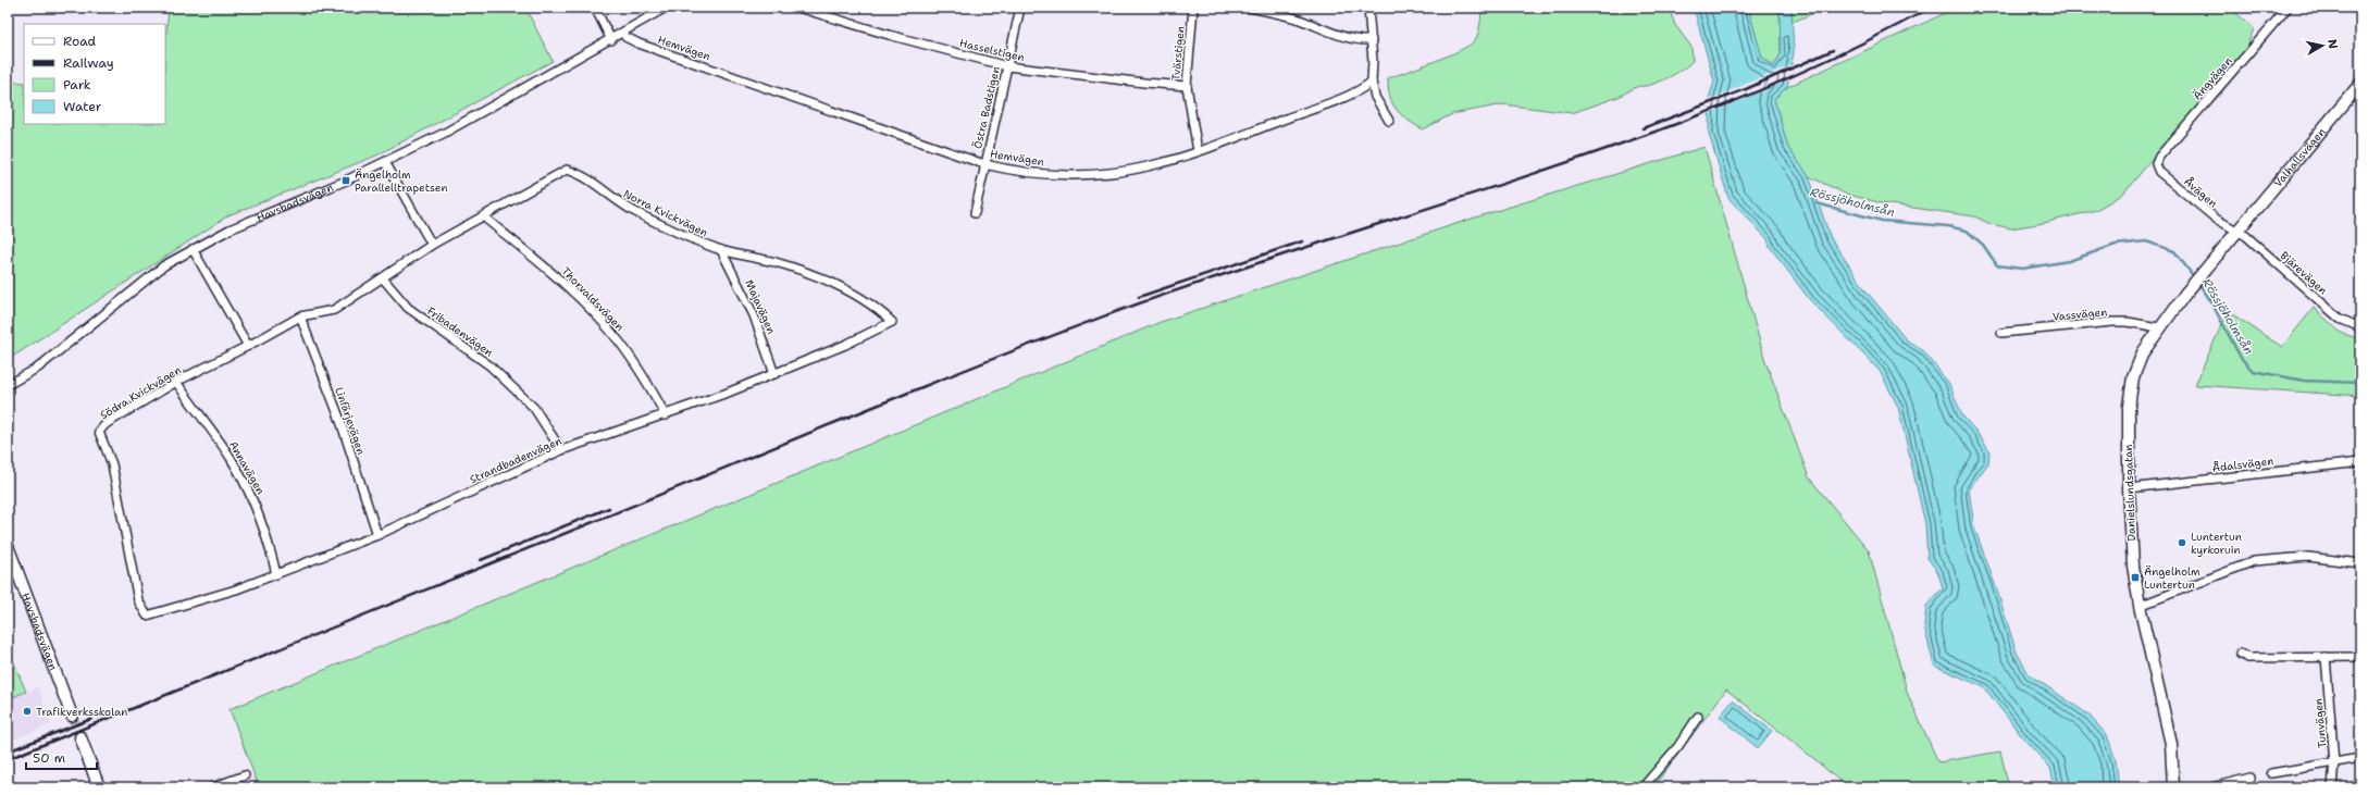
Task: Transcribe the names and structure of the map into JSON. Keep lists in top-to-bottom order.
{
  "streets": {
    "street": [
      "Hemvägen",
      "Hasselstigen",
      "Tvärstigen",
      "Ängvägen",
      "Östra Badstigen",
      "Valhallsvägen",
      "Åvägen",
      "Havsbadsvägen",
      "Norra Kvickvägen",
      "Bjärevägen",
      "Thorvaldsvägen",
      "Majavägen",
      "Vassvägen",
      "Fribadenvägen",
      "Södra Kvickvägen",
      "Linfärjevägen",
      "Strandbadenvägen",
      "Ådalsvägen",
      "Annavägen",
      "Danielslundsgatan",
      "Tunvägen"
    ]
  },
  "crossings": [
    ["Hemvägen", "Tvärstigen"],
    ["Hemvägen", "Östra Badstigen"],
    ["Hemvägen", "Havsbadsvägen"],
    ["Hasselstigen", "Tvärstigen"],
    ["Hasselstigen", "Östra Badstigen"],
    ["Ängvägen", "Åvägen"],
    ["Valhallsvägen", "Åvägen"],
    ["Valhallsvägen", "Bjärevägen"],
    ["Valhallsvägen", "Danielslundsgatan"],
    ["Åvägen", "Bjärevägen"],
    ["Åvägen", "Danielslundsgatan"],
    ["Norra Kvickvägen", "Thorvaldsvägen"],
    ["Norra Kvickvägen", "Majavägen"],
    ["Norra Kvickvägen", "Strandbadenvägen"],
    ["Bjärevägen", "Danielslundsgatan"],
    ["Thorvaldsvägen", "Strandbadenvägen"],
    ["Majavägen", "Strandbadenvägen"],
    ["Vassvägen", "Danielslundsgatan"],
    ["Fribadenvägen", "Södra Kvickvägen"],
    ["Fribadenvägen", "Strandbadenvägen"],
    ["Södra Kvickvägen", "Linfärjevägen"],
    ["Södra Kvickvägen", "Strandbadenvägen"],
    ["Södra Kvickvägen", "Annavägen"],
    ["Linfärjevägen", "Strandbadenvägen"],
    ["Strandbadenvägen", "Annavägen"],
    ["Ådalsvägen", "Danielslundsgatan"]
  ],
  "water": ["Rössjöholmsån"],
  "places": {
    "transit": ["Ängelholm Parallelltrapetsen", "Ängelholm Luntertun"],
    "other": ["Luntertun kyrkoruin", "Trafikverksskolan"]
  },
  "legend": [
    "Road",
    "Railway",
    "Park",
    "Water"
  ],
  "scale_bar": "50 m",
  "north": "right"
}
